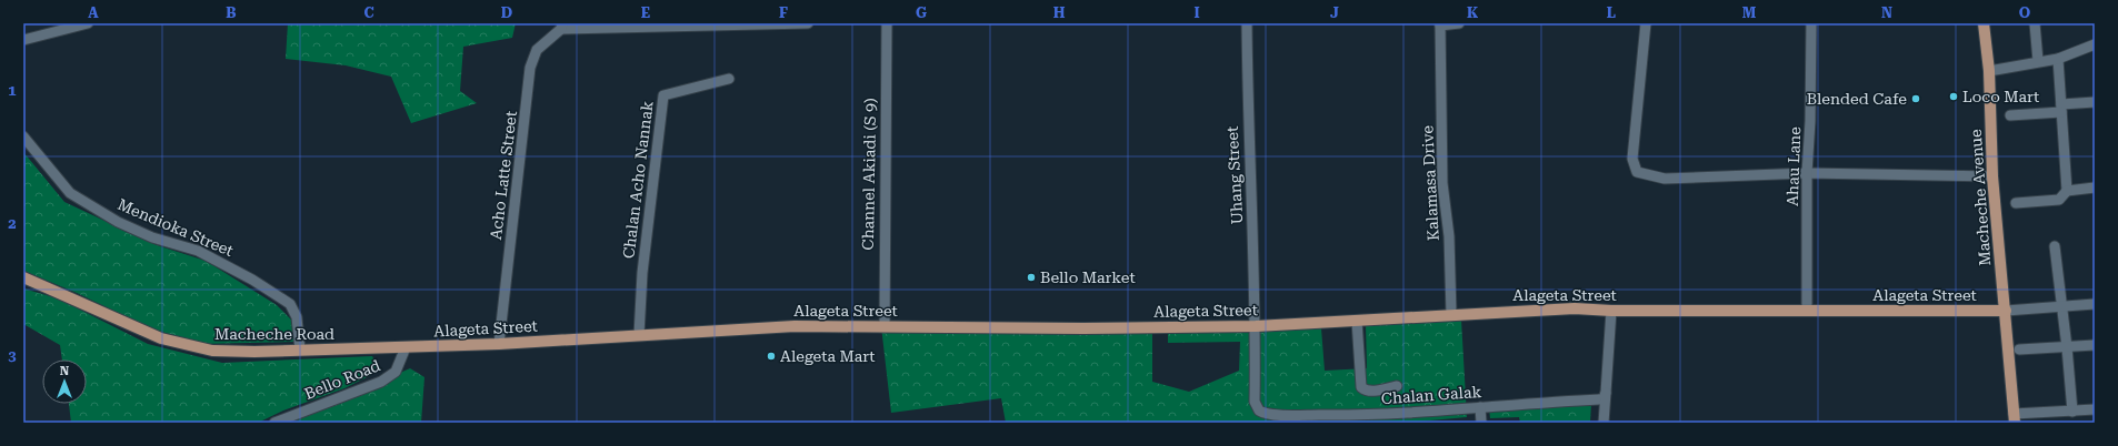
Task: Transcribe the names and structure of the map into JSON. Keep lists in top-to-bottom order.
{
  "streets": {
    "main road": ["Macheche Avenue", "Alageta Street", "Macheche Road"],
    "street": [
      "Ahau Lane",
      "Channel Akiadi (S 9)",
      "Acho Latte Street",
      "Uhang Street",
      "Chalan Acho Nannak",
      "Kalamasa Drive",
      "Mendioka Street",
      "Bello Road",
      "Chalan Galak"
    ]
  },
  "crossings": [
    ["Ahau Lane", "Alageta Street"],
    ["Channel Akiadi (S 9)", "Alageta Street"],
    ["Acho Latte Street", "Alageta Street"],
    ["Uhang Street", "Alageta Street"],
    ["Uhang Street", "Chalan Galak"],
    ["Chalan Acho Nannak", "Alageta Street"],
    ["Kalamasa Drive", "Alageta Street"],
    ["Macheche Avenue", "Alageta Street"],
    ["Mendioka Street", "Macheche Road"],
    ["Alageta Street", "Macheche Road"],
    ["Alageta Street", "Bello Road"],
    ["Alageta Street", "Chalan Galak"],
    ["Macheche Road", "Bello Road"]
  ],
  "places": [
    "Loco Mart",
    "Blended Cafe",
    "Bello Market",
    "Alegeta Mart"
  ],
  "north": "top",
  "grid": {
    "columns": [
      "A",
      "B",
      "C",
      "D",
      "E",
      "F",
      "G",
      "H",
      "I",
      "J",
      "K",
      "L",
      "M",
      "N",
      "O"
    ],
    "rows": ["1", "2", "3"]
  }
}
